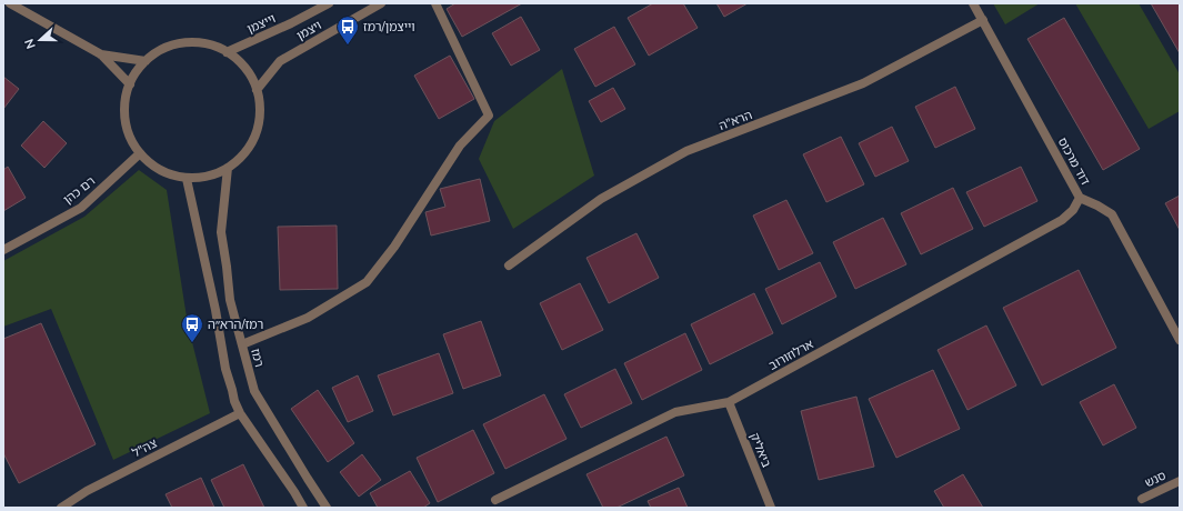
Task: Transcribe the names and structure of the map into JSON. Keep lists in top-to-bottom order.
{
  "streets": {
    "street": [
      "וייצמן",
      "ויצמן",
      "הרא\"ה",
      "דוד מרכוס",
      "רם כהן",
      "ארלוזורוב",
      "רמז",
      "צה\"ל",
      "ביאליק",
      "סנש"
    ]
  },
  "crossings": [
    ["וייצמן", "ויצמן"],
    ["וייצמן", "רם כהן"],
    ["וייצמן", "רמז"],
    ["ויצמן", "רם כהן"],
    ["ויצמן", "רמז"],
    ["הרא\"ה", "דוד מרכוס"],
    ["דוד מרכוס", "ארלוזורוב"],
    ["רם כהן", "רמז"],
    ["ארלוזורוב", "ביאליק"]
  ],
  "places": {
    "bus stop": ["וייצמן/רמז", "רמז/הרא״ה"]
  },
  "north": "left"
}
